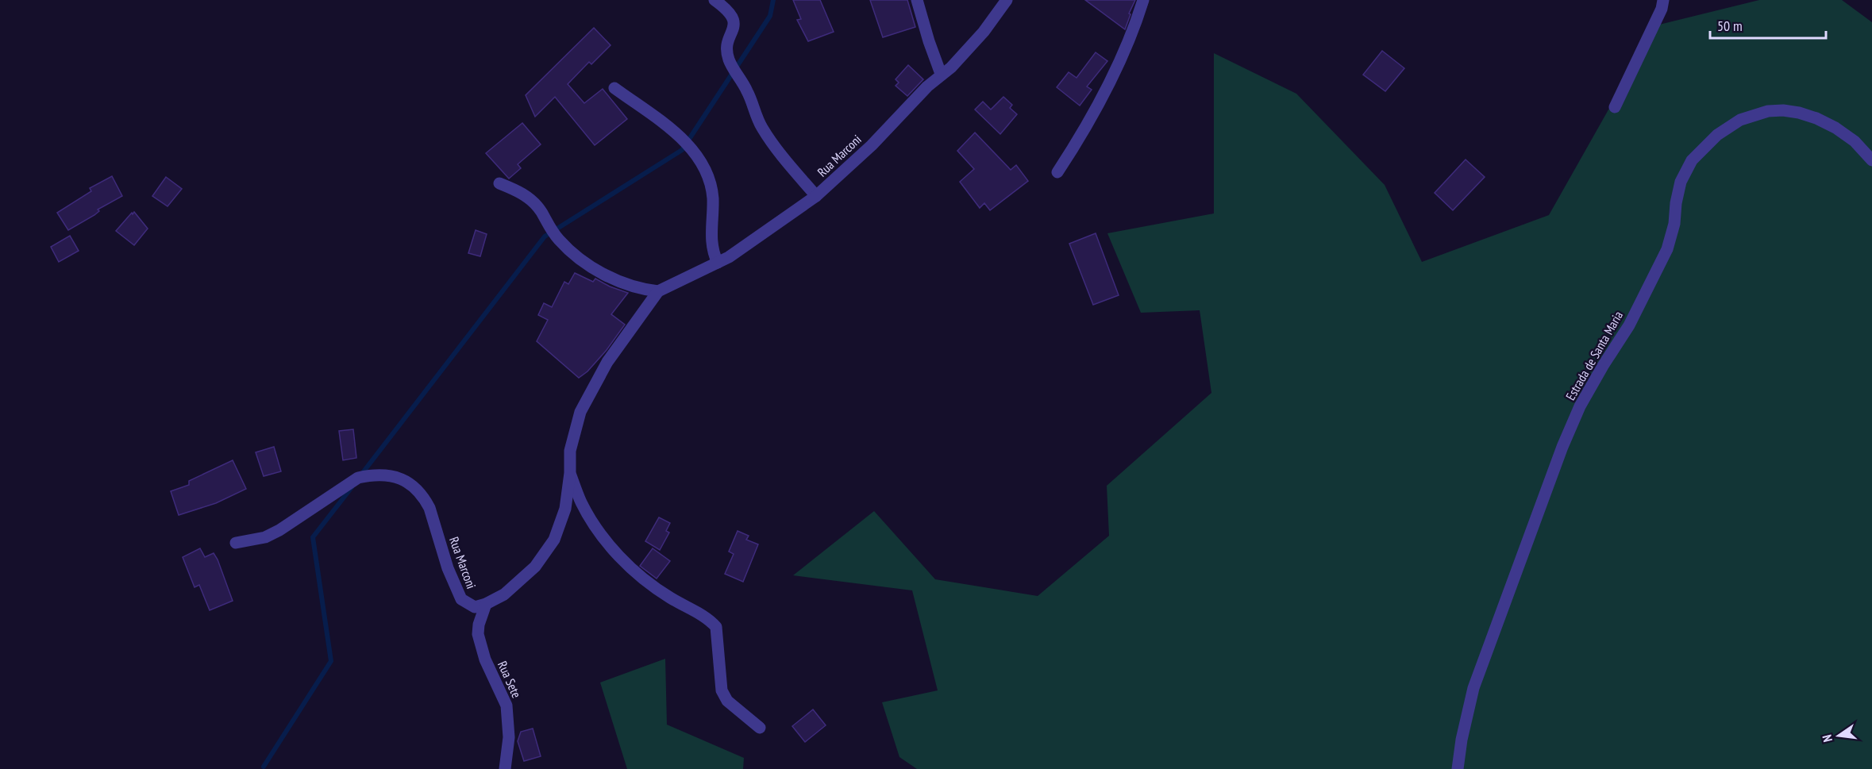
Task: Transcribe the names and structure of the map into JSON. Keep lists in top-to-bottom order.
{
  "streets": {
    "street": ["Rua Marconi", "Estrada de Santa Maria", "Rua Sete"]
  },
  "crossings": [
    ["Rua Marconi", "Rua Sete"]
  ],
  "scale_bar": "50 m",
  "north": "left"
}
